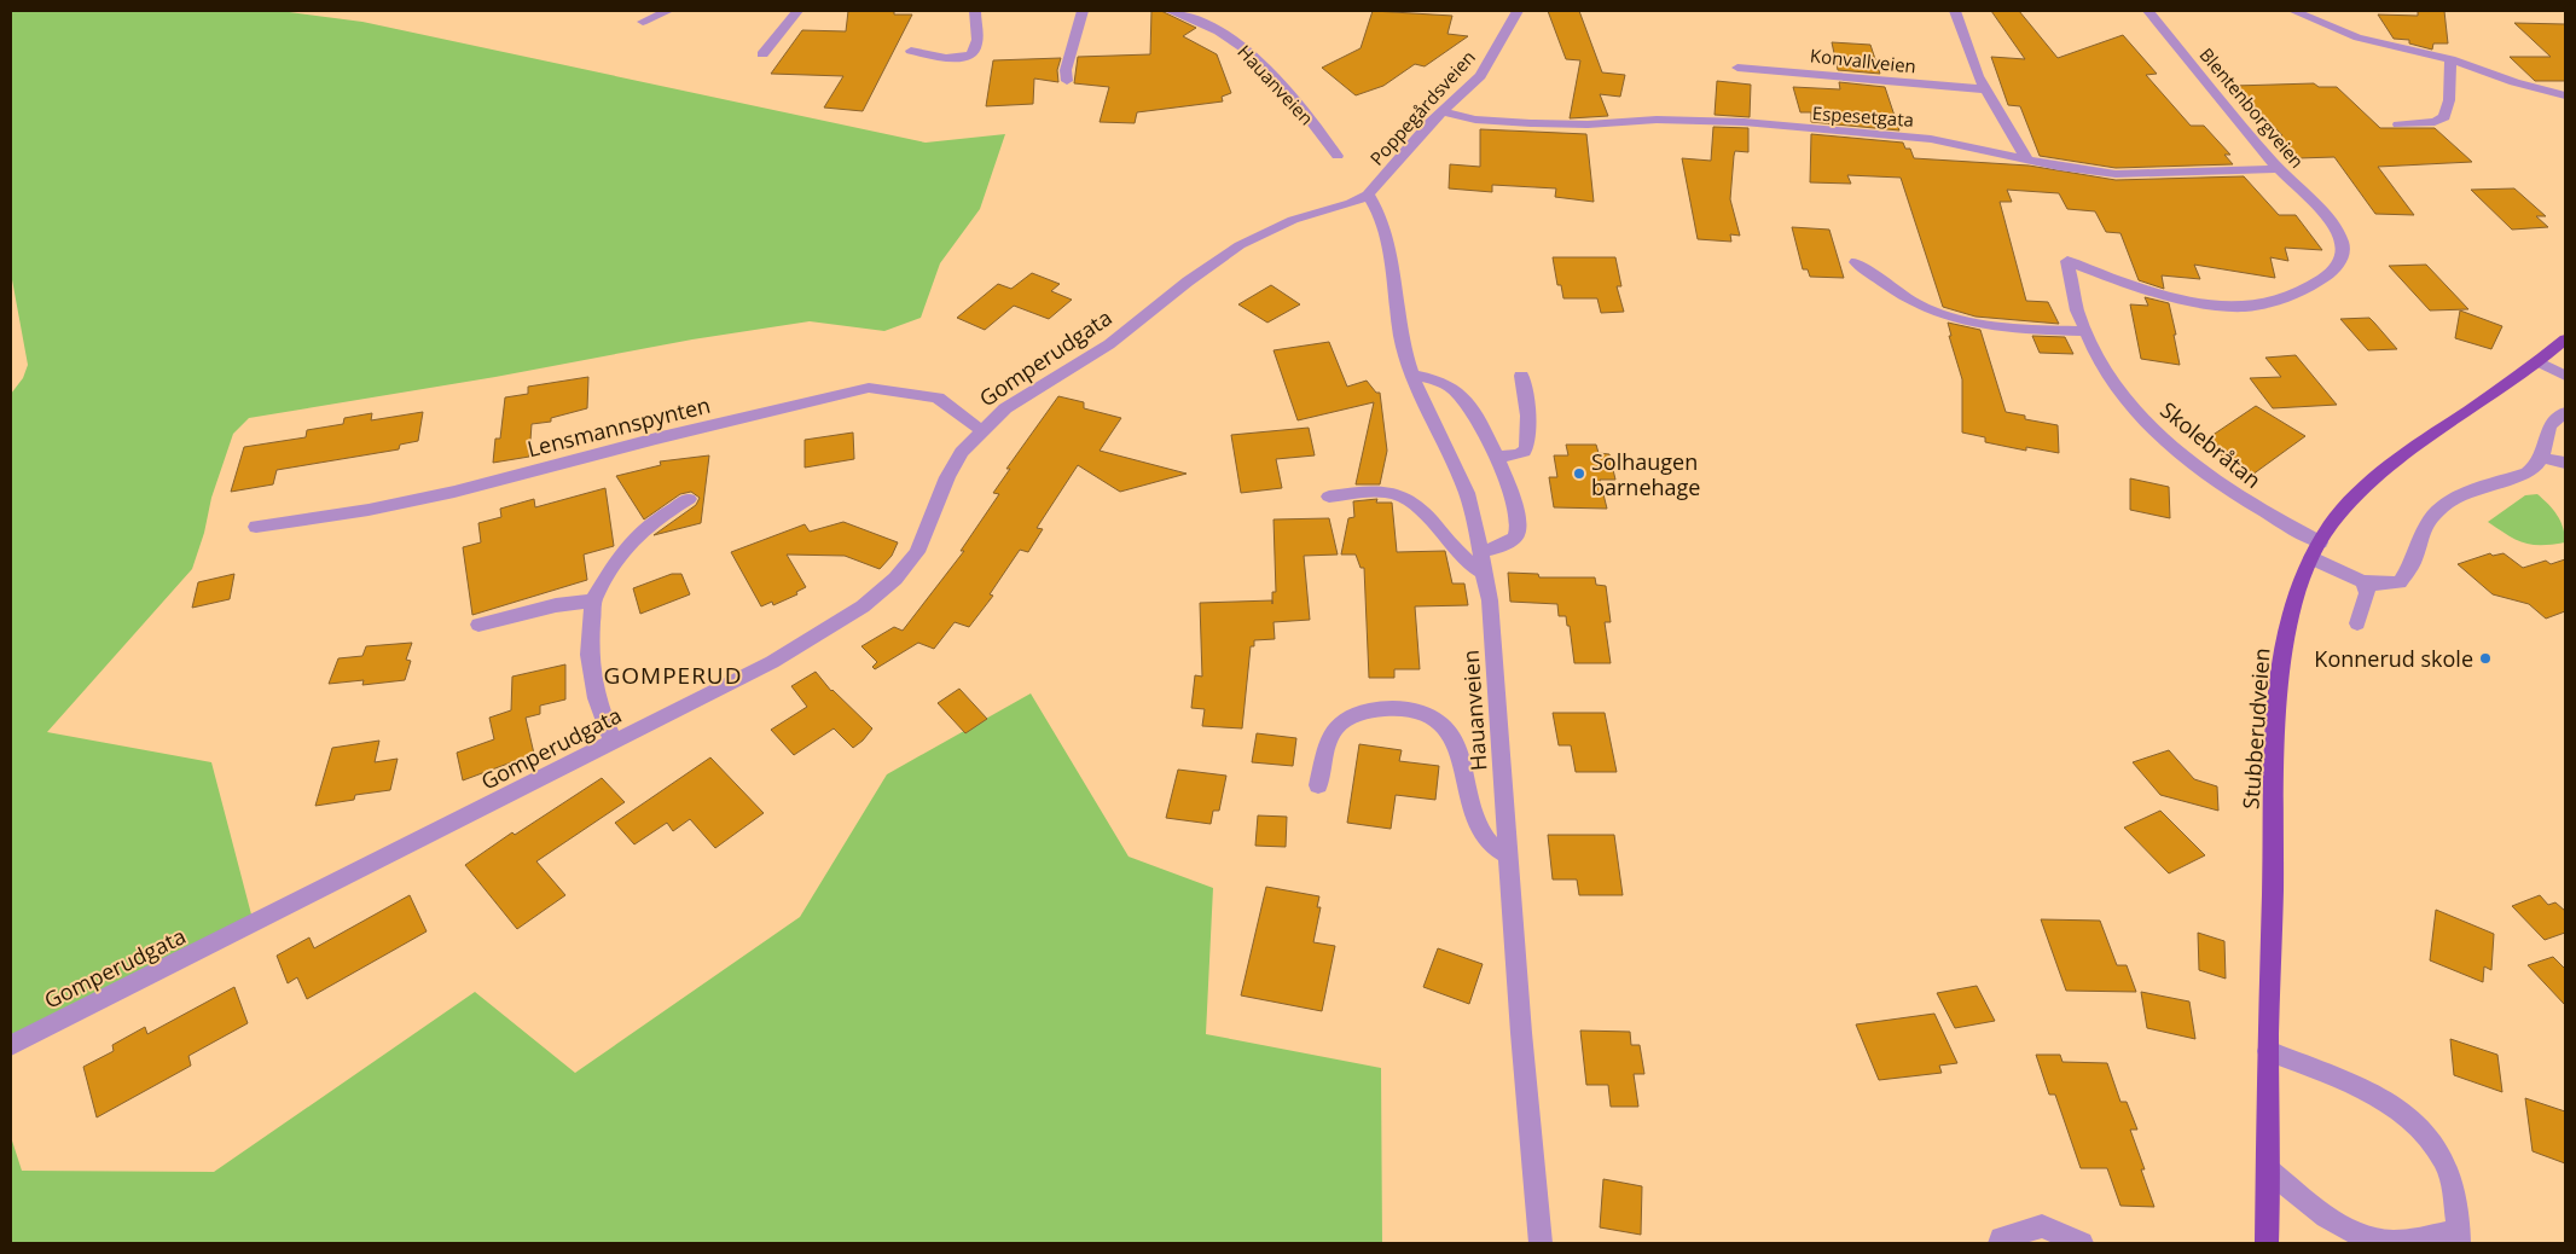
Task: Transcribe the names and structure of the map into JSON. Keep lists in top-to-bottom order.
{
  "streets": {
    "main road": ["Stubberudveien"],
    "street": [
      "Konvallveien",
      "Hauanveien",
      "Poppegårdsveien",
      "Blentenborgveien",
      "Espesetgata",
      "Gomperudgata",
      "Lensmannspynten",
      "Skolebråtan"
    ]
  },
  "crossings": [
    ["Hauanveien", "Poppegårdsveien"],
    ["Hauanveien", "Gomperudgata"],
    ["Poppegårdsveien", "Espesetgata"],
    ["Poppegårdsveien", "Gomperudgata"],
    ["Blentenborgveien", "Espesetgata"],
    ["Blentenborgveien", "Skolebråtan"],
    ["Gomperudgata", "Lensmannspynten"],
    ["Skolebråtan", "Stubberudveien"]
  ],
  "districts": ["GOMPERUD"],
  "places": ["Solhaugen barnehage", "Konnerud skole"]
}
